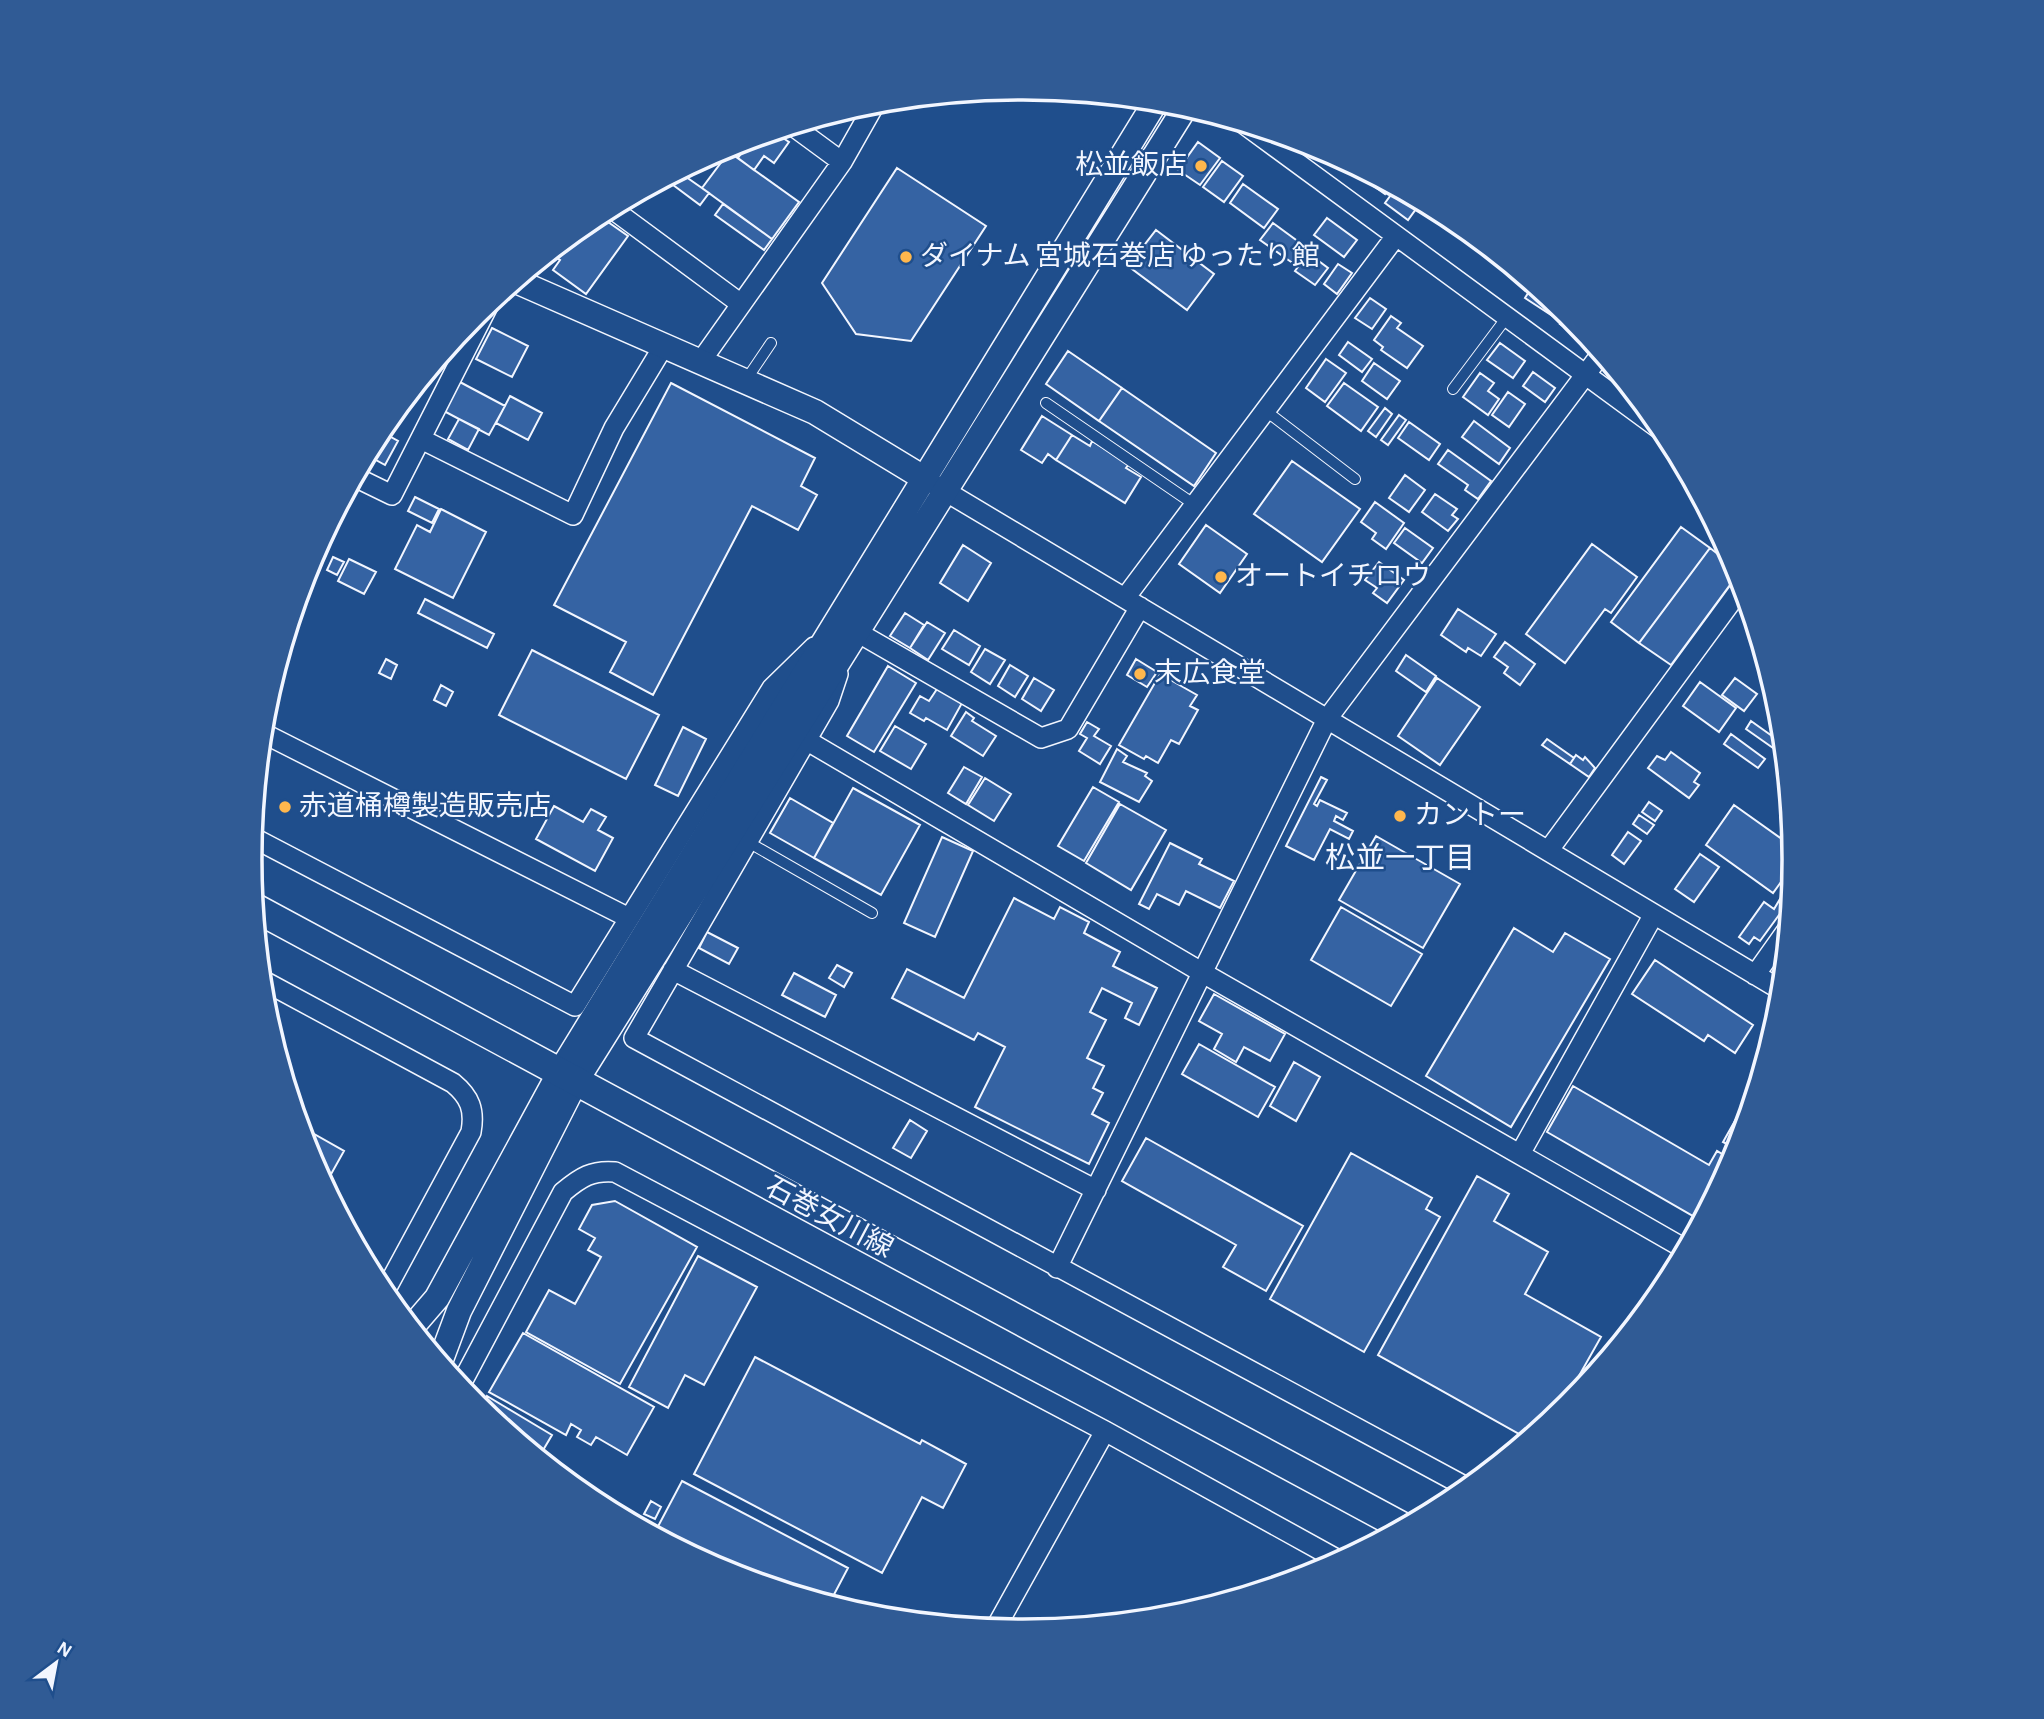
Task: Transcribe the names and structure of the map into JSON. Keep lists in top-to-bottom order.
{
  "streets": {
    "main road": ["石巻女川線"]
  },
  "districts": ["松並一丁目"],
  "places": [
    "松並飯店",
    "ダイナム 宮城石巻店 ゆったり館",
    "オートイチロウ",
    "末広食堂",
    "赤道桶樽製造販売店",
    "カントー"
  ],
  "north": "top right"
}
